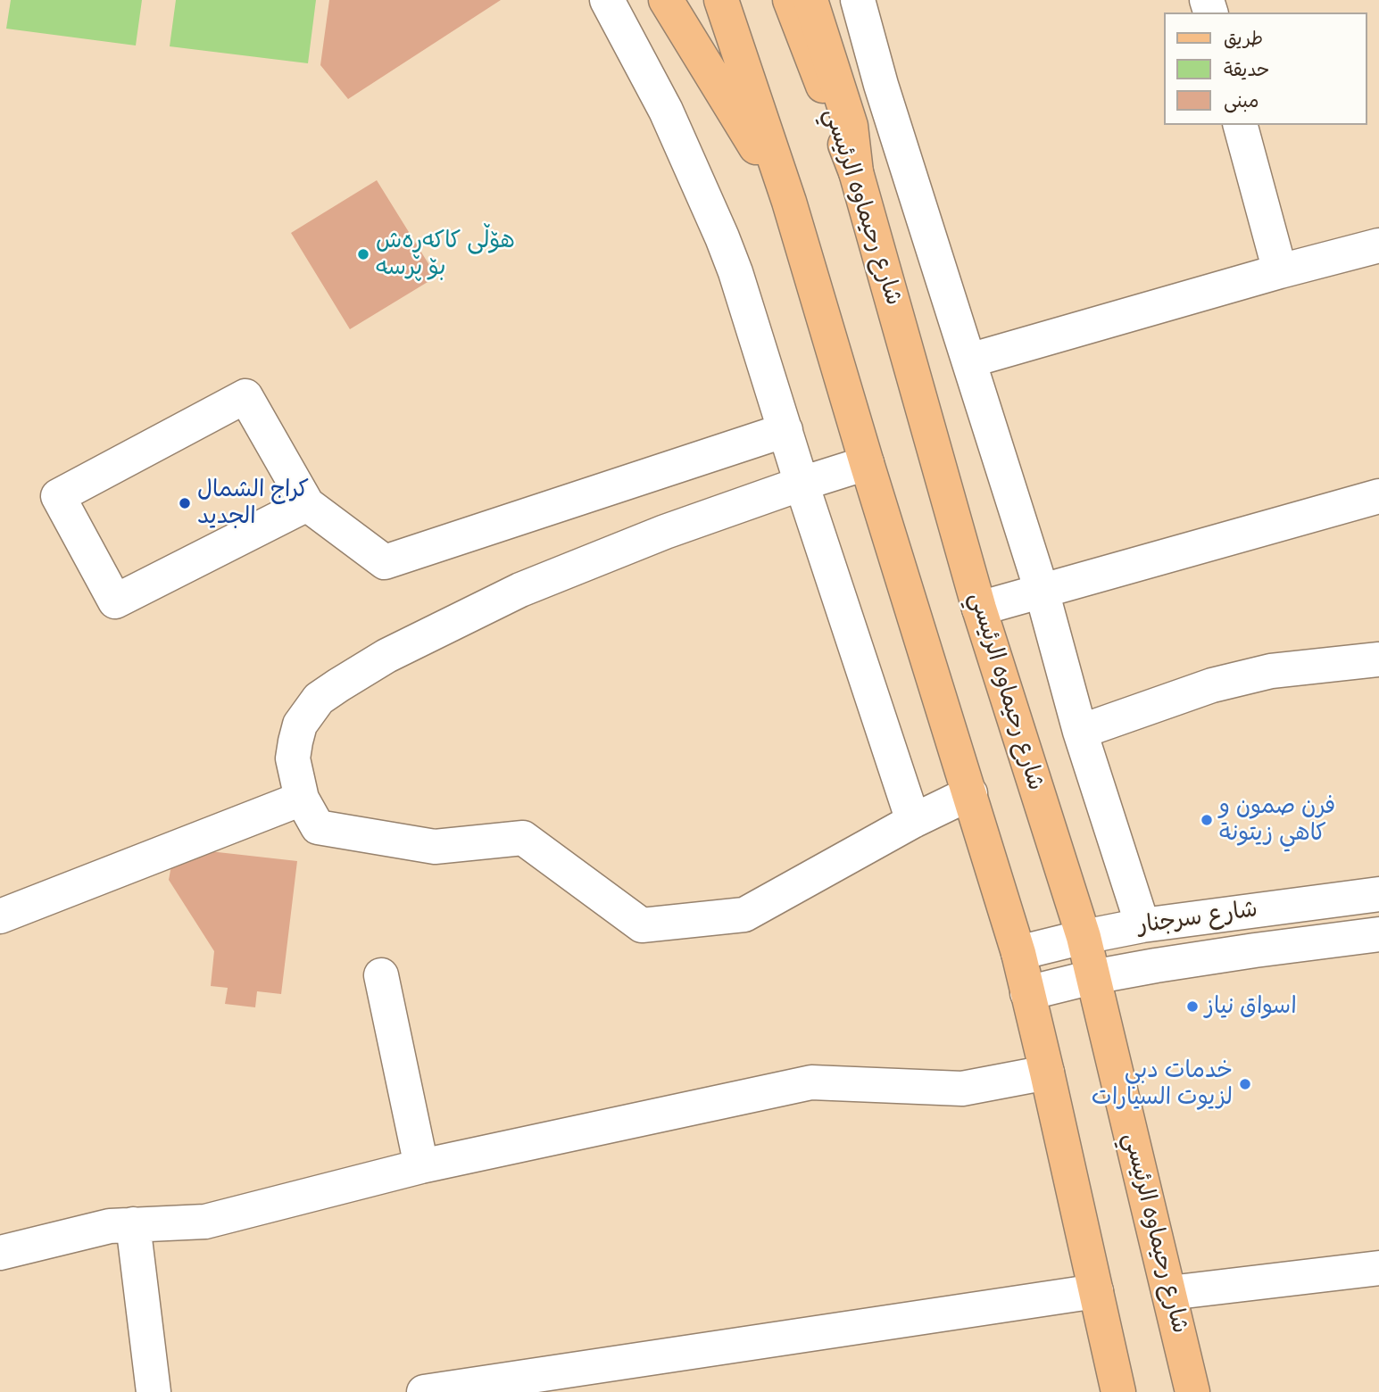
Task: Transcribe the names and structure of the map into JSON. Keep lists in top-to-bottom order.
{
  "streets": {
    "main road": ["شارع رحيماوه الرئيسي"],
    "street": ["شارع سرجنار"]
  },
  "crossings": [
    ["شارع رحيماوه الرئيسي", "شارع سرجنار"]
  ],
  "places": [
    "هۆڵی کاکەڕەش بۆ پرسە",
    "كراج الشمال الجديد",
    "فرن صمون و كاهي زيتونة",
    "اسواق نياز",
    "خدمات دبي لزيوت السيارات"
  ],
  "legend": ["طريق", "حديقة", "مبنى"]
}
